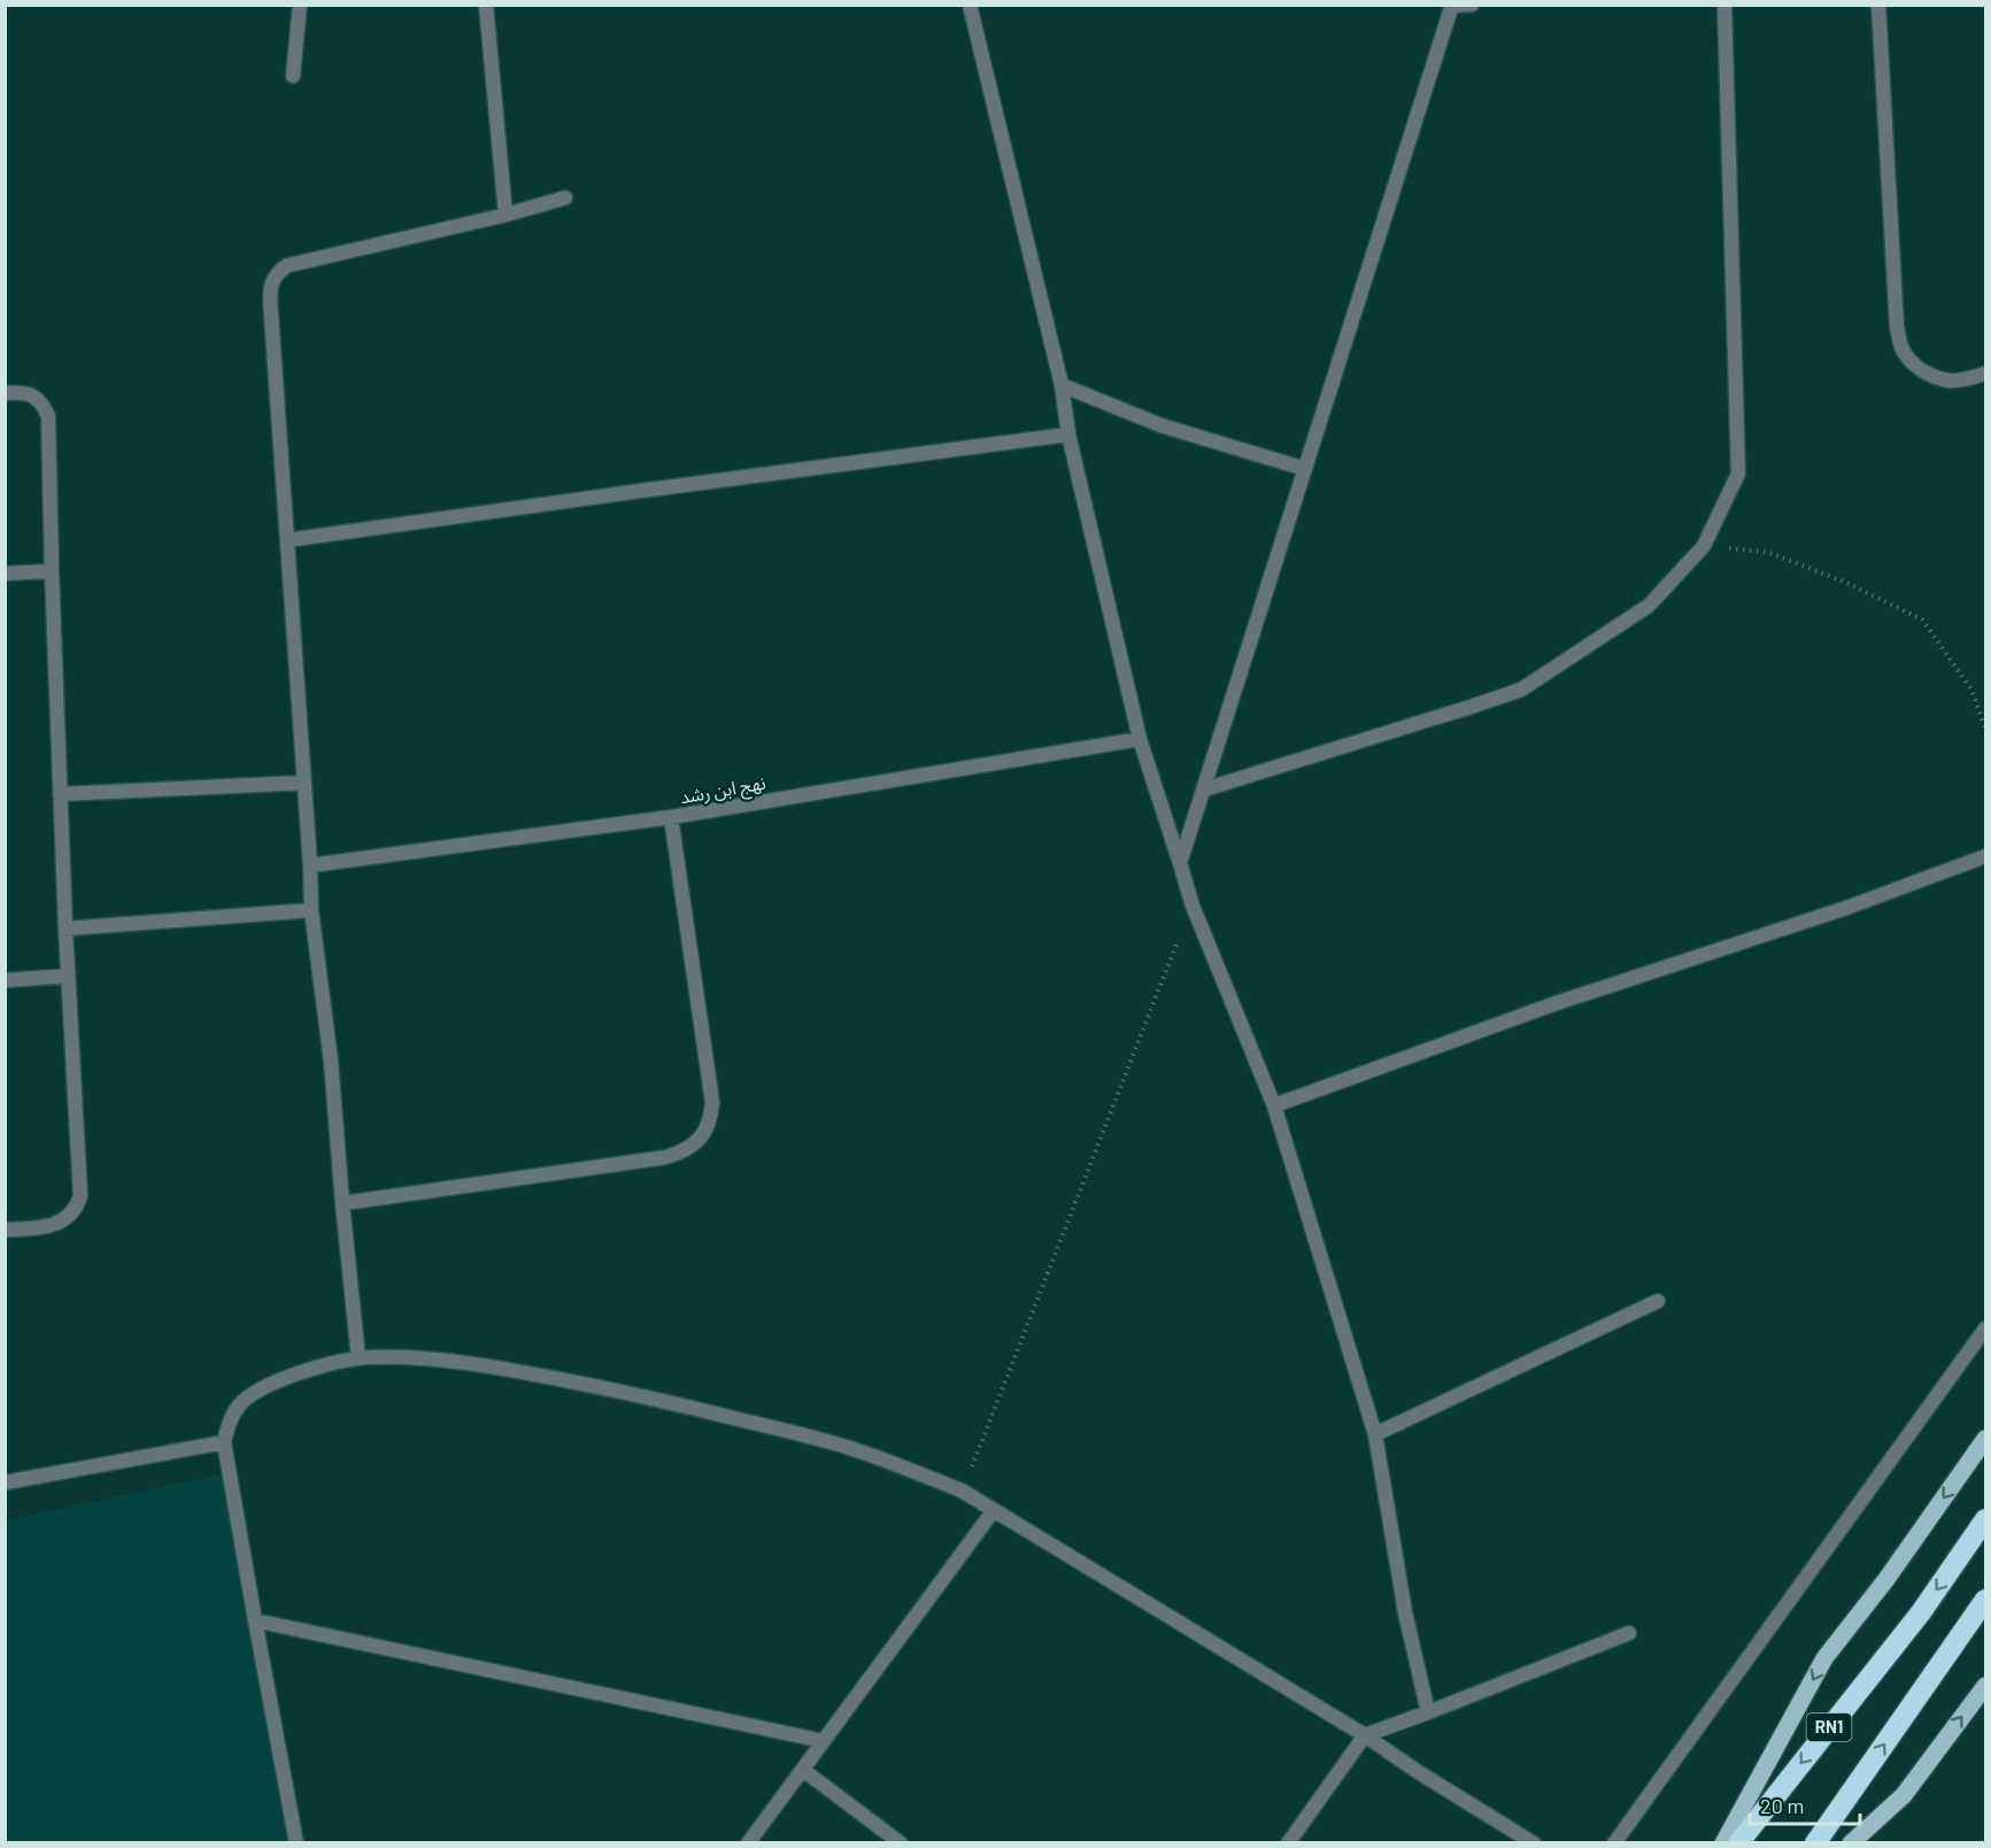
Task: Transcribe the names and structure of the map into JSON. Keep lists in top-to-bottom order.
{
  "streets": {
    "highway": ["RN1"],
    "street": ["نهج ابن رشد"]
  },
  "scale_bar": "20 m"
}
